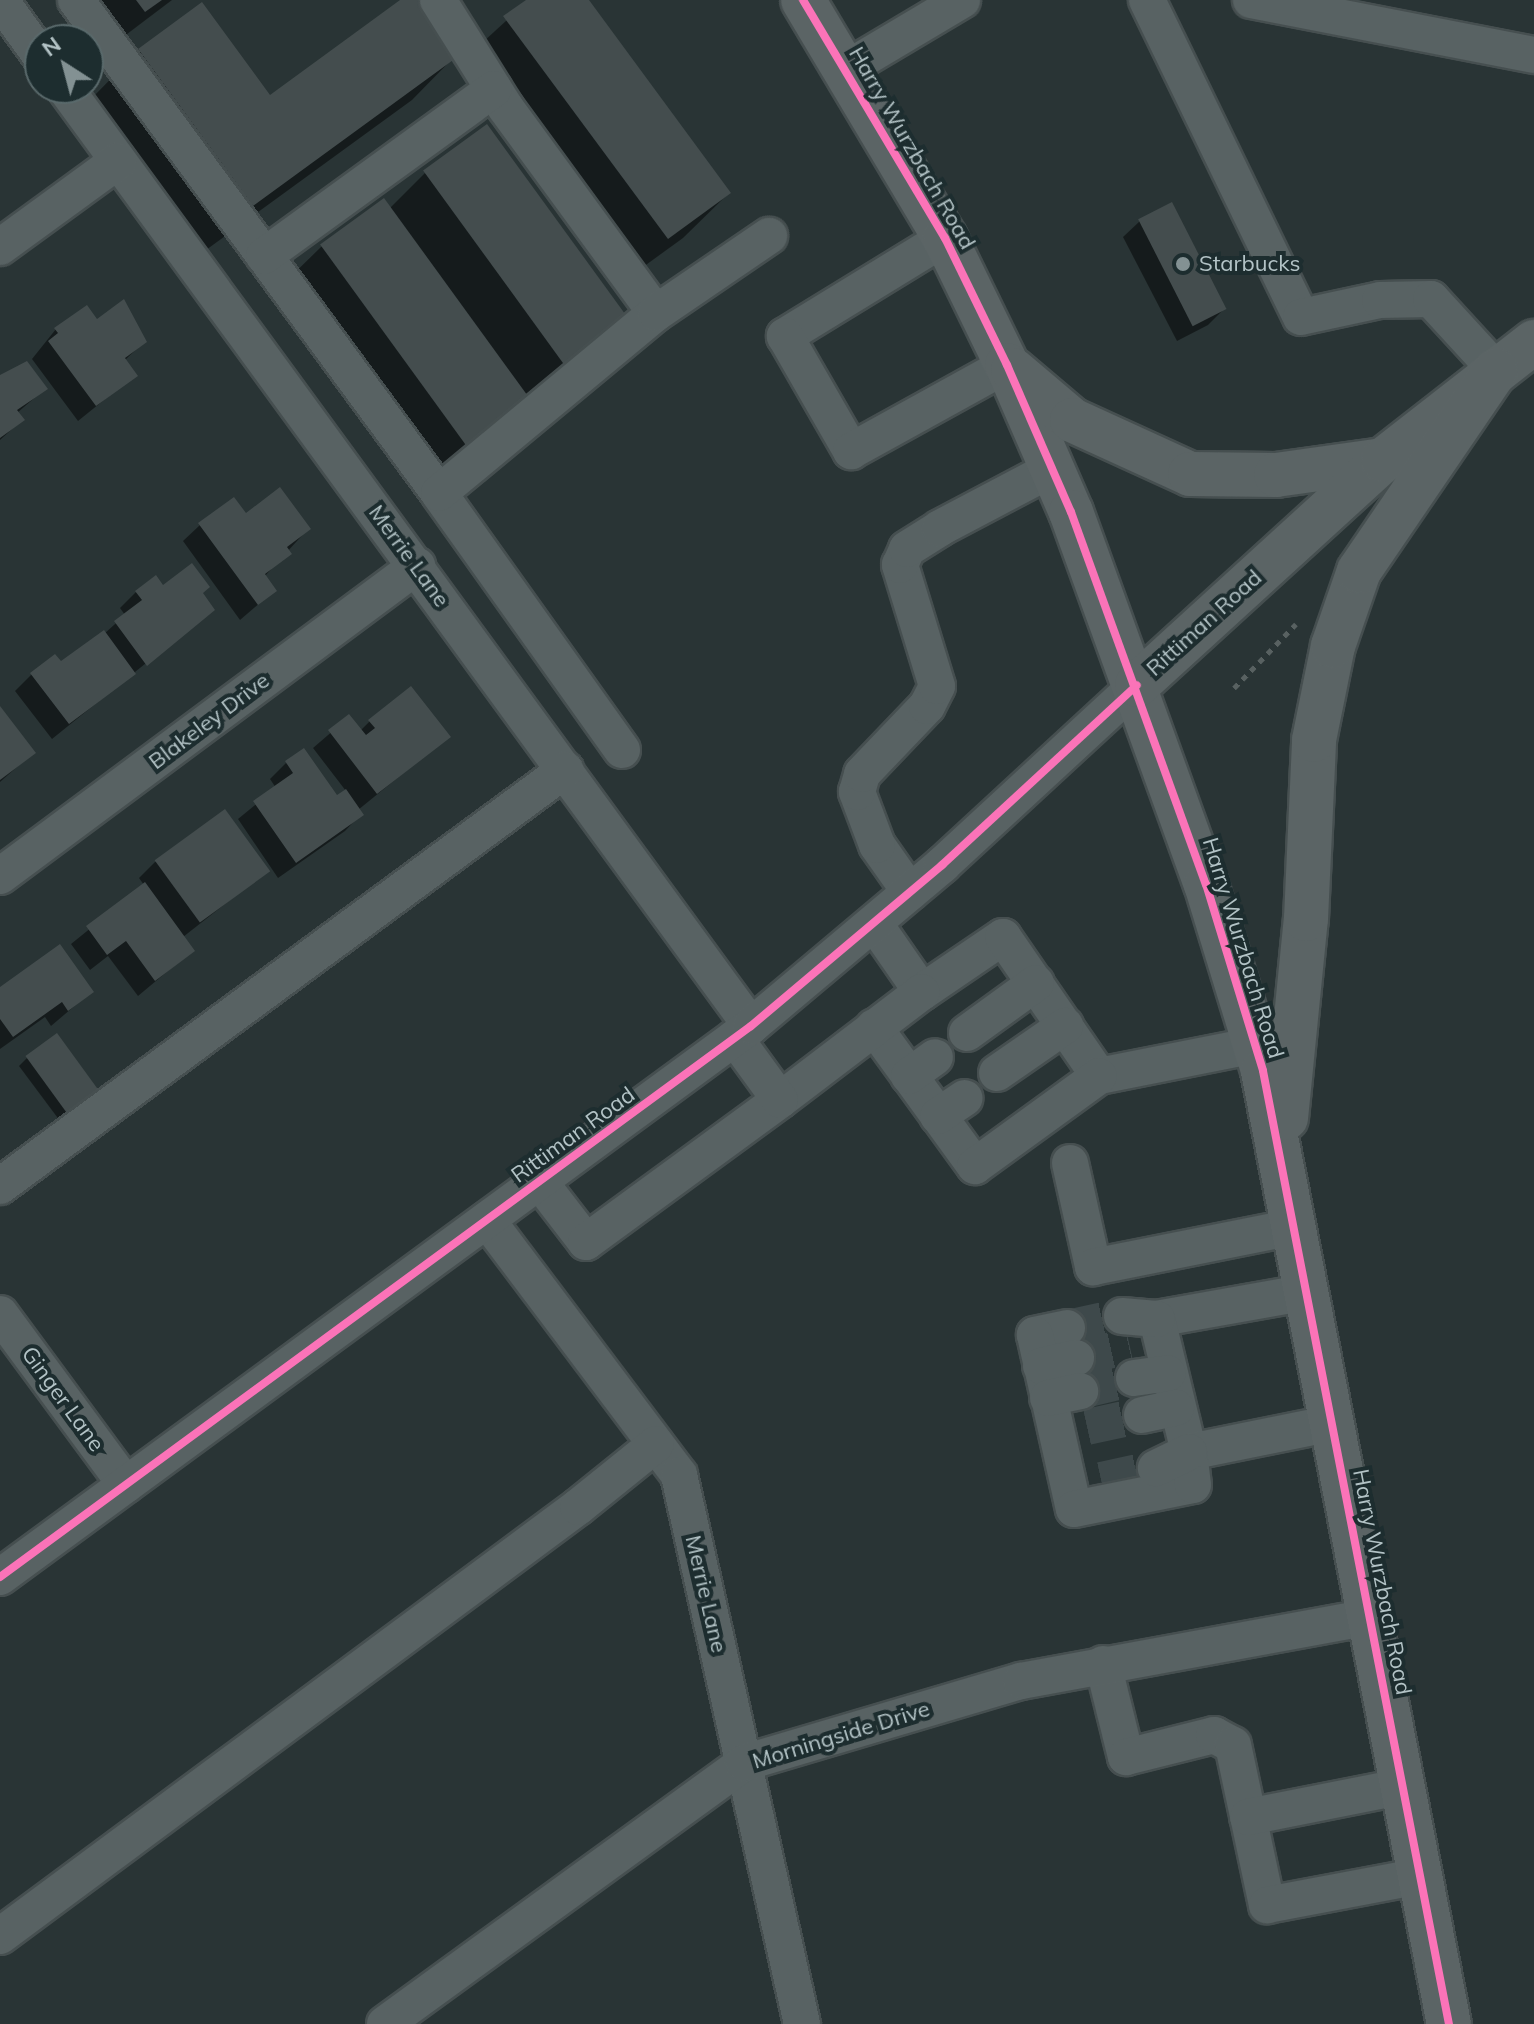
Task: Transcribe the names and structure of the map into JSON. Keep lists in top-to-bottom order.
{
  "streets": {
    "main road": ["Harry Wurzbach Road", "Rittiman Road"],
    "street": [
      "Merrie Lane",
      "Blakeley Drive",
      "Ginger Lane",
      "Morningside Drive"
    ]
  },
  "crossings": [
    ["Harry Wurzbach Road", "Rittiman Road"],
    ["Harry Wurzbach Road", "Morningside Drive"],
    ["Merrie Lane", "Rittiman Road"],
    ["Merrie Lane", "Blakeley Drive"],
    ["Merrie Lane", "Morningside Drive"],
    ["Rittiman Road", "Ginger Lane"]
  ],
  "places": ["Starbucks"],
  "north": "top left"
}
